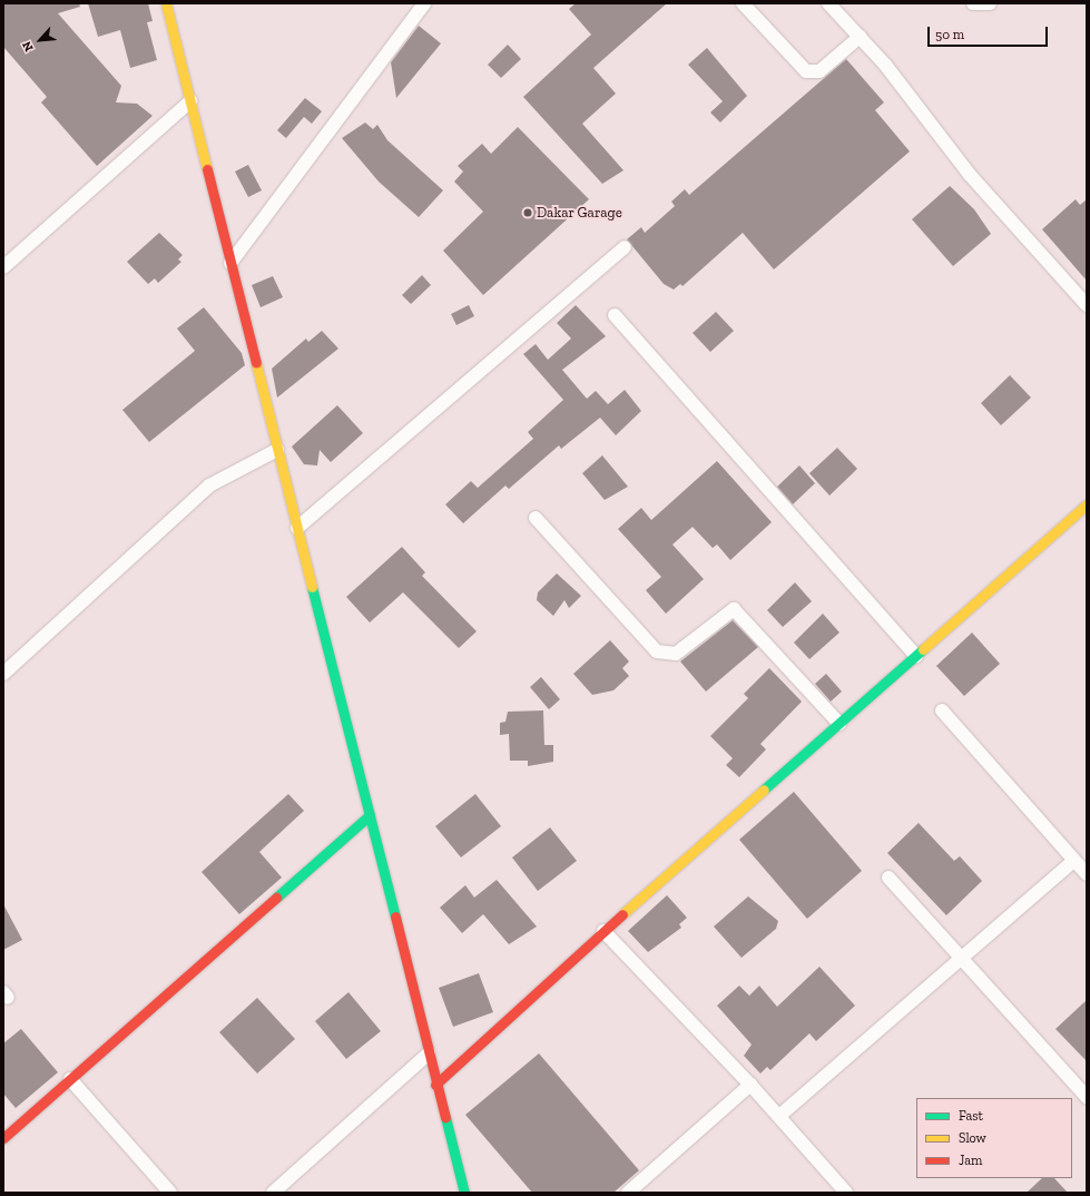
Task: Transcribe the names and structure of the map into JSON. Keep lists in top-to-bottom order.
{
  "places": ["Dakar Garage"],
  "legend": ["Fast", "Slow", "Jam"],
  "scale_bar": "50 m",
  "north": "bottom left"
}
